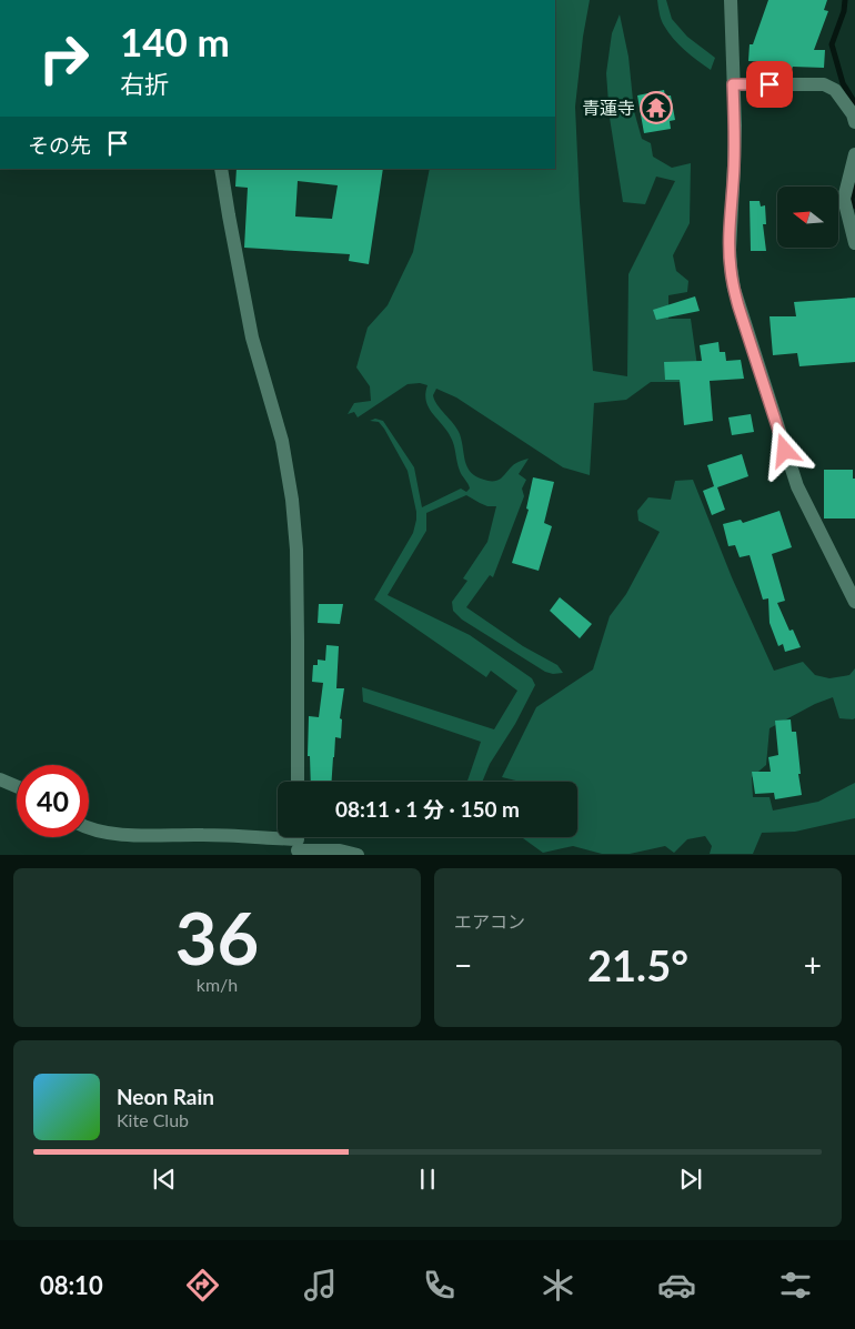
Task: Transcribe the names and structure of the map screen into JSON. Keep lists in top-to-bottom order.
{
  "places": {
    "temple": ["青蓮寺"]
  },
  "north": "left",
  "page": {
    "turn": ["140 m", "右折"],
    "then": "その先",
    "limit": "40",
    "trip": "08:11 · 1 分 · 150 m",
    "tile": [
      ["36", "km/h"],
      "エアコン"
    ],
    "heat": ["−", "21.5°", "+"],
    "song": ["Neon Rain", "Kite Club"],
    "tabs": "08:10"
  }
}
